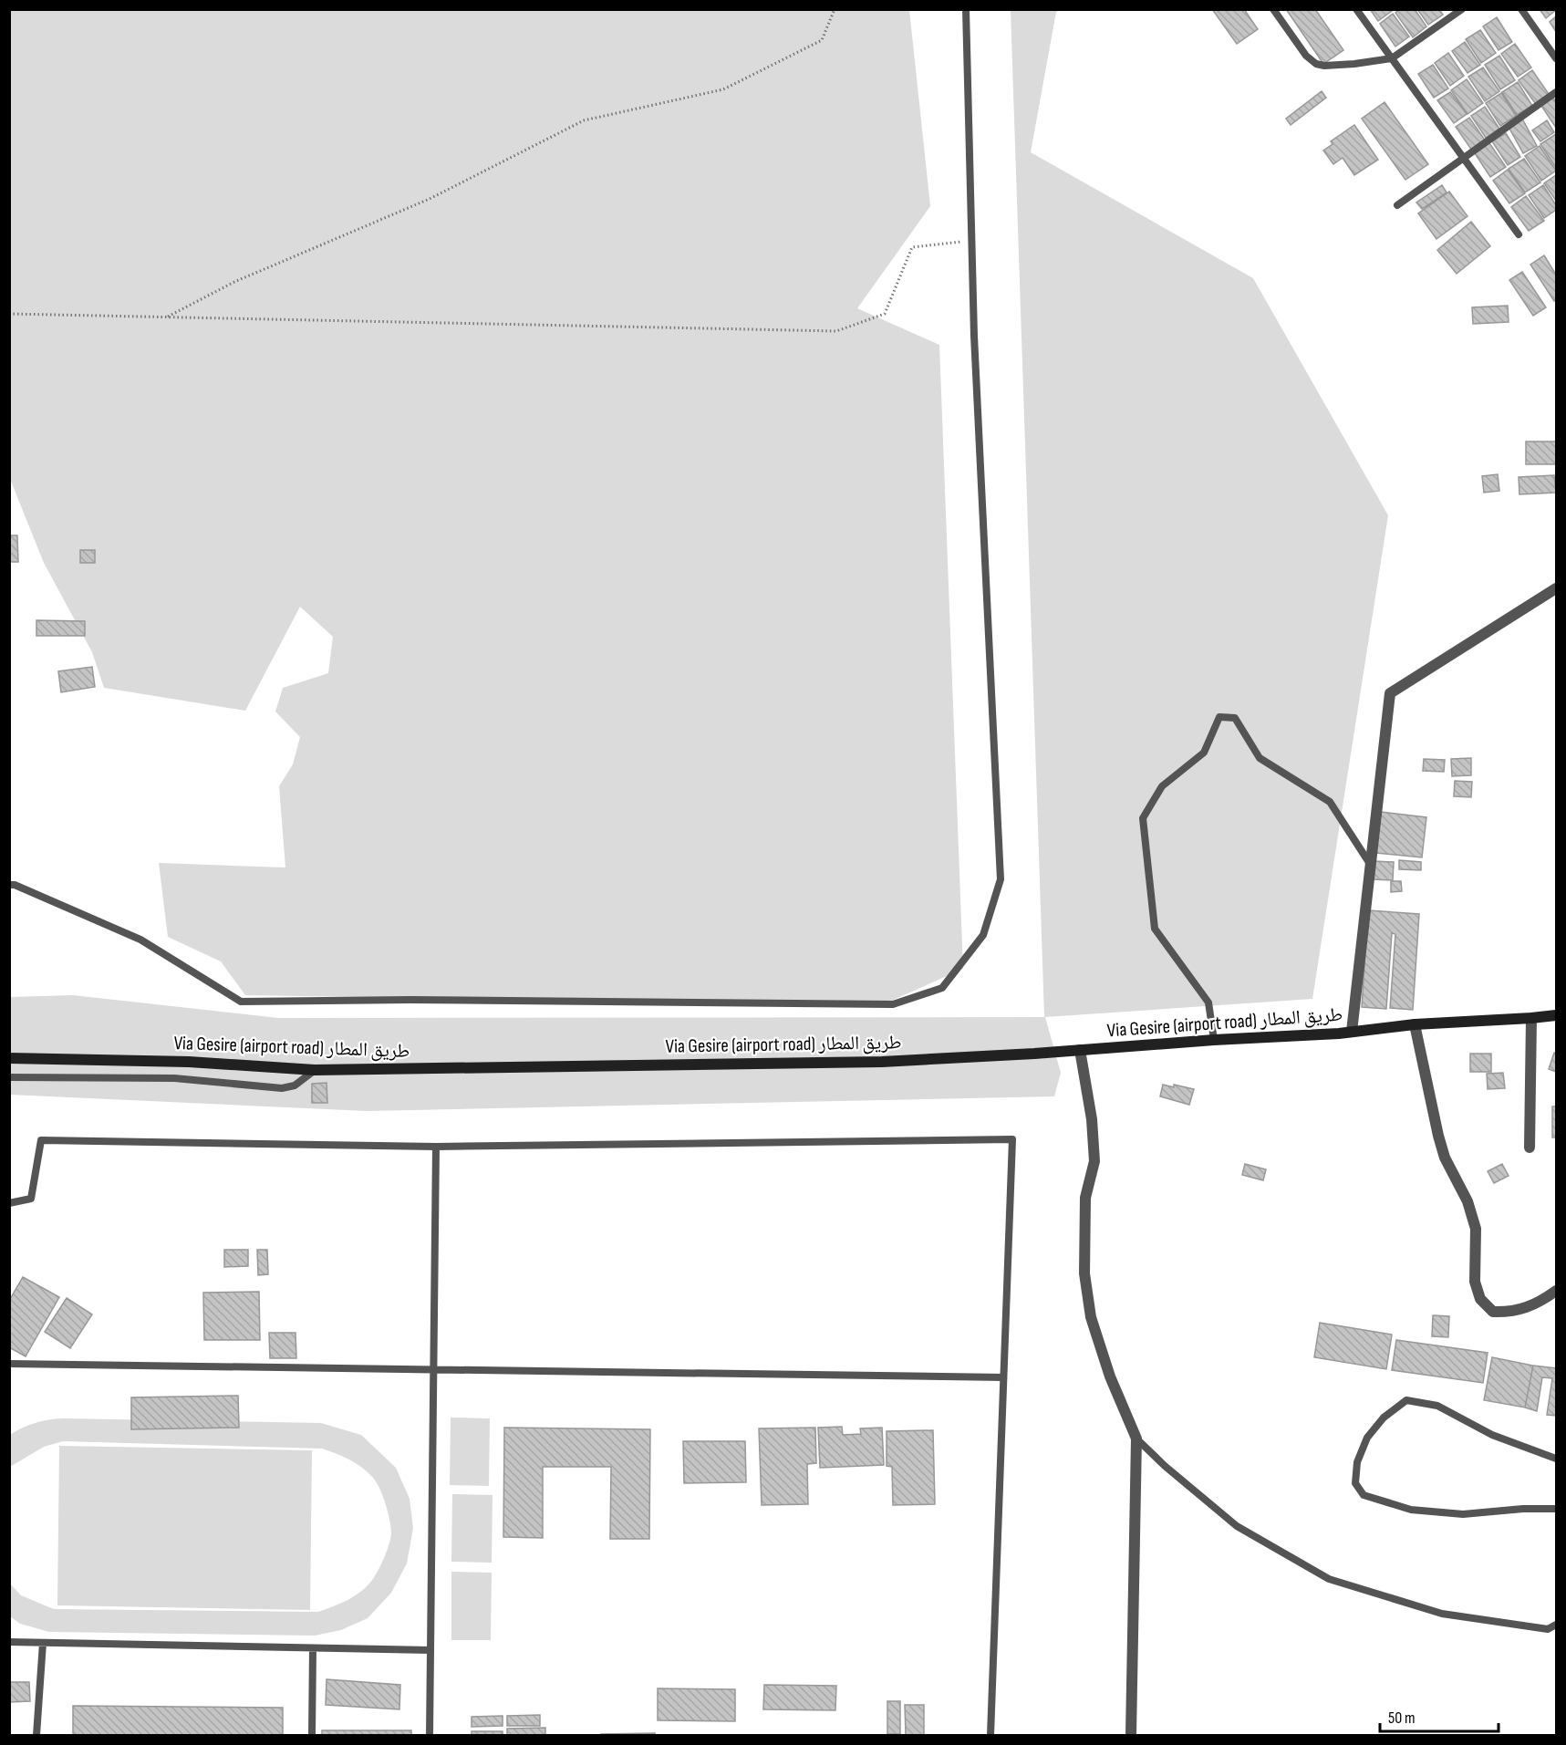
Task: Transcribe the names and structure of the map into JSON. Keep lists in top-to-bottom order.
{
  "streets": {
    "main road": ["Via Gesire (airport road) طريق المطار"]
  },
  "scale_bar": "50 m"
}
